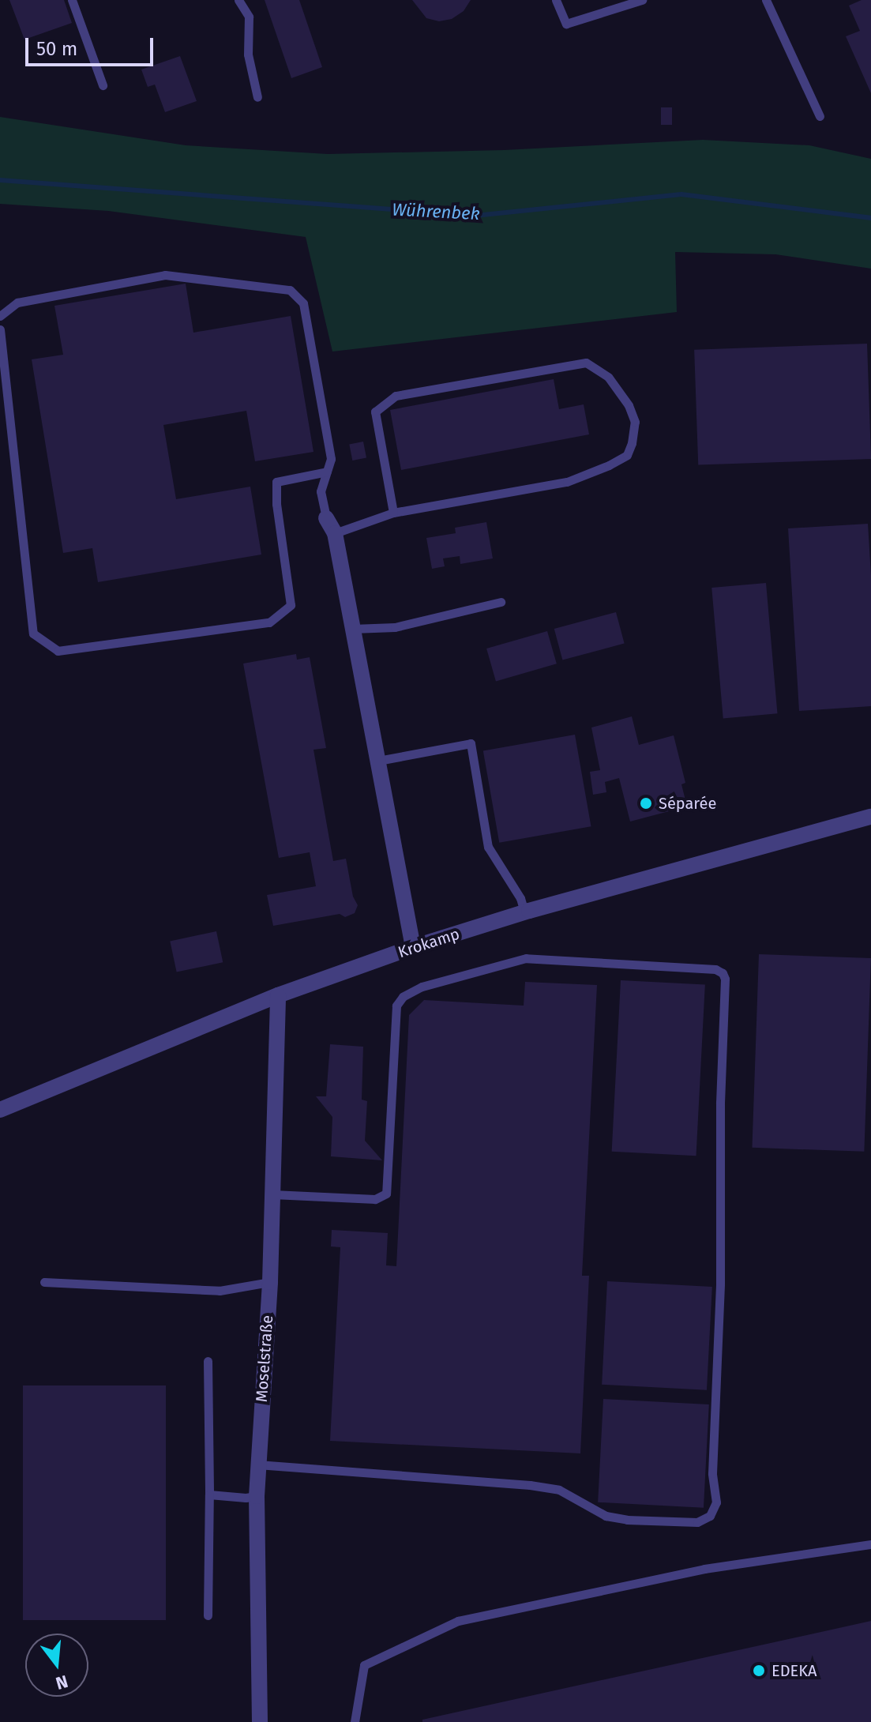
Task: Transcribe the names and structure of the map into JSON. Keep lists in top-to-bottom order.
{
  "streets": {
    "street": ["Krokamp", "Moselstraße"]
  },
  "crossings": [
    ["Krokamp", "Moselstraße"]
  ],
  "water": ["Wührenbek"],
  "places": ["Séparée", "EDEKA"],
  "scale_bar": "50 m",
  "north": "bottom"
}
